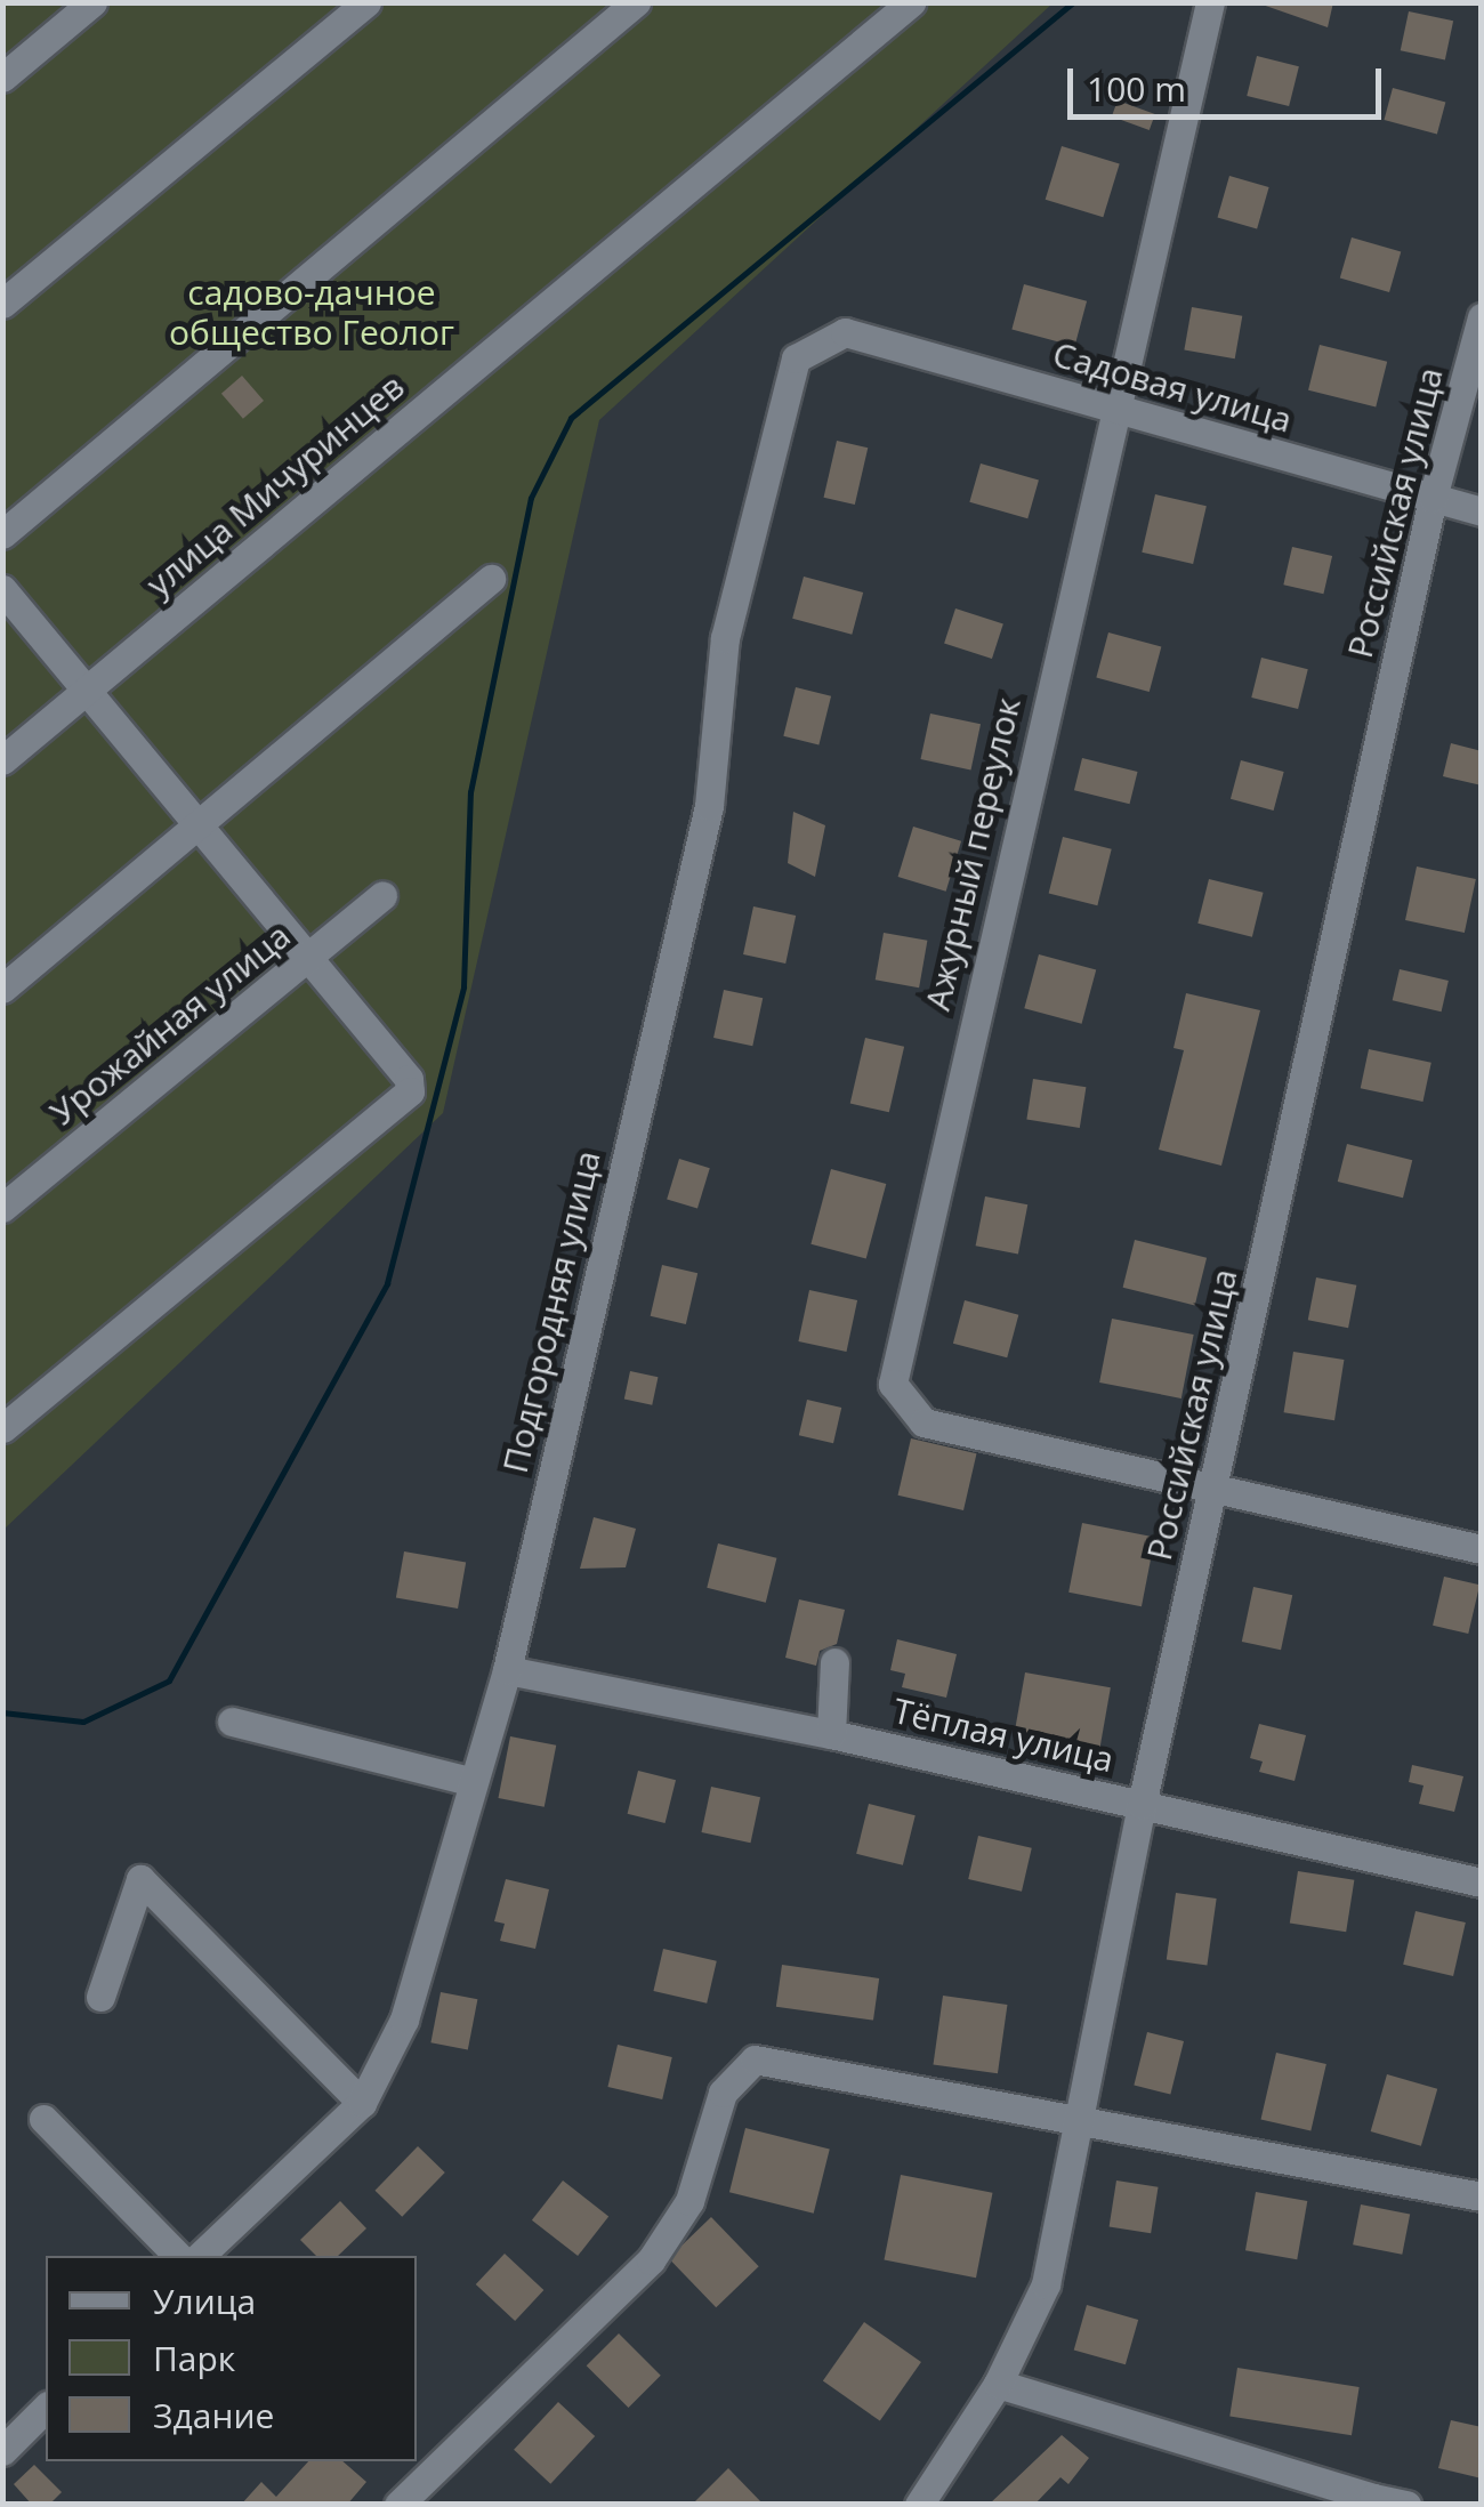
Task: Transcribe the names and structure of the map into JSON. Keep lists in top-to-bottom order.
{
  "streets": {
    "street": [
      "Садовая улица",
      "улица Мичуринцев",
      "Российская улица",
      "Ажурный переулок",
      "Урожайная улица",
      "Подгородняя улица",
      "Тёплая улица"
    ]
  },
  "crossings": [
    ["Садовая улица", "Российская улица"],
    ["Садовая улица", "Ажурный переулок"],
    ["Садовая улица", "Подгородняя улица"],
    ["Российская улица", "Ажурный переулок"],
    ["Российская улица", "Тёплая улица"],
    ["Подгородняя улица", "Тёплая улица"]
  ],
  "parks": ["садово-дачное общество Геолог"],
  "legend": ["Улица", "Парк", "Здание"],
  "scale_bar": "100 m"
}
